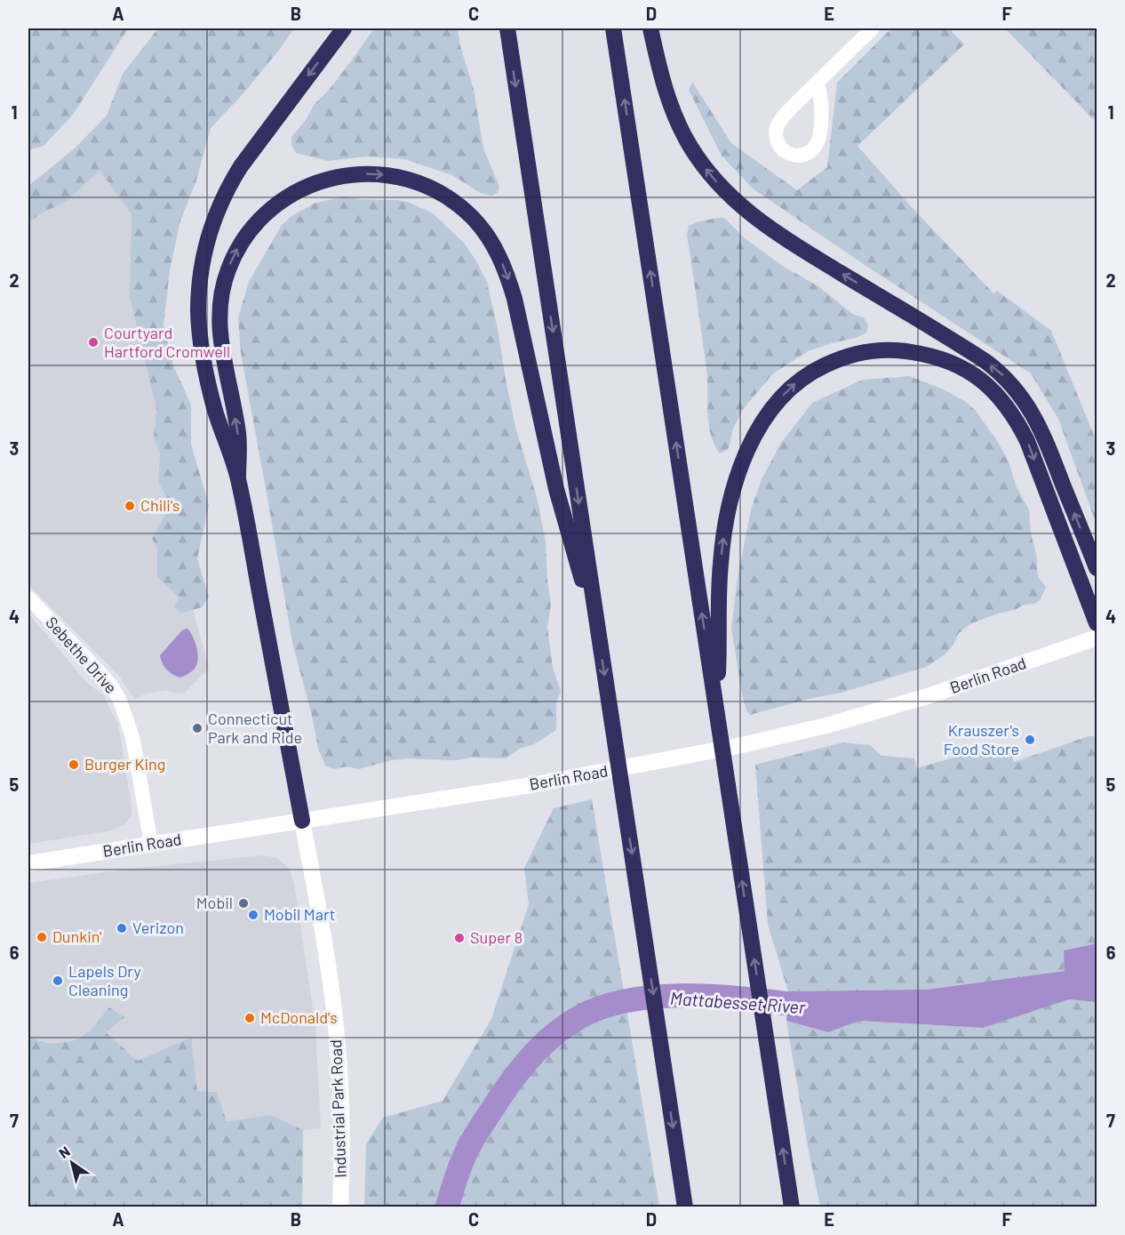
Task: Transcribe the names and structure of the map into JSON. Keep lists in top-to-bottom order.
{
  "streets": {
    "main road": ["Berlin Road", "Industrial Park Road"],
    "street": ["Sebethe Drive"]
  },
  "crossings": [
    ["Sebethe Drive", "Berlin Road"],
    ["Berlin Road", "Industrial Park Road"]
  ],
  "water": ["Mattabesset River"],
  "places": [
    "Courtyard Hartford Cromwell",
    "Chili's",
    "Connecticut Park and Ride",
    "Krauszer's Food Store",
    "Burger King",
    "Mobil",
    "Mobil Mart",
    "Verizon",
    "Dunkin'",
    "Super 8",
    "Lapels Dry Cleaning",
    "McDonald's"
  ],
  "north": "top left",
  "grid": {
    "columns": [
      "A",
      "B",
      "C",
      "D",
      "E",
      "F"
    ],
    "rows": [
      "1",
      "2",
      "3",
      "4",
      "5",
      "6",
      "7"
    ]
  }
}
